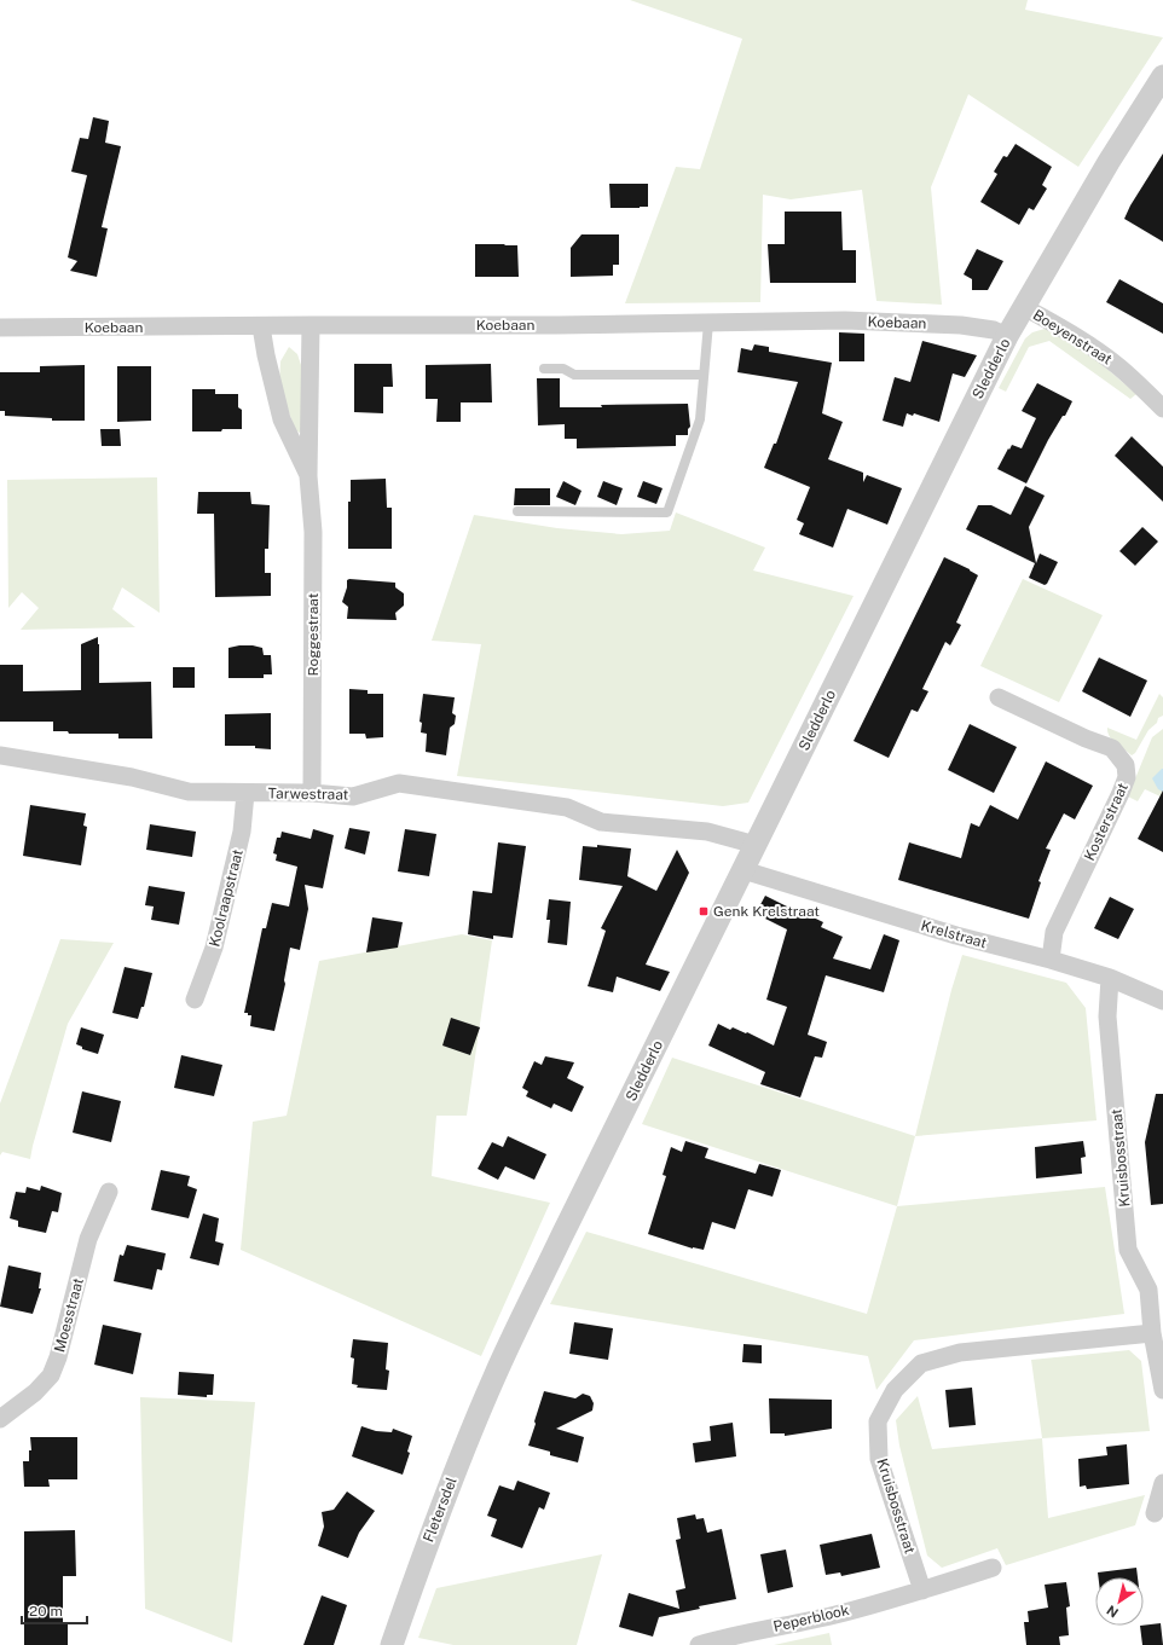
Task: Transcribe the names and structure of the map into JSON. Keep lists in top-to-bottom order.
{
  "streets": {
    "street": [
      "Koebaan",
      "Boeyenstraat",
      "Sledderlo",
      "Roggestraat",
      "Tarwestraat",
      "Kosterstraat",
      "Koolraapstraat",
      "Krelstraat",
      "Kruisbosstraat",
      "Moesstraat",
      "Fletersdel",
      "Peperblook"
    ]
  },
  "crossings": [
    ["Koebaan", "Sledderlo"],
    ["Koebaan", "Roggestraat"],
    ["Boeyenstraat", "Sledderlo"],
    ["Sledderlo", "Tarwestraat"],
    ["Sledderlo", "Krelstraat"],
    ["Sledderlo", "Fletersdel"],
    ["Roggestraat", "Tarwestraat"],
    ["Tarwestraat", "Koolraapstraat"],
    ["Kosterstraat", "Krelstraat"],
    ["Krelstraat", "Kruisbosstraat"],
    ["Kruisbosstraat", "Peperblook"]
  ],
  "places": {
    "transit": ["Genk Krelstraat"]
  },
  "scale_bar": "20 m",
  "north": "bottom left"
}
